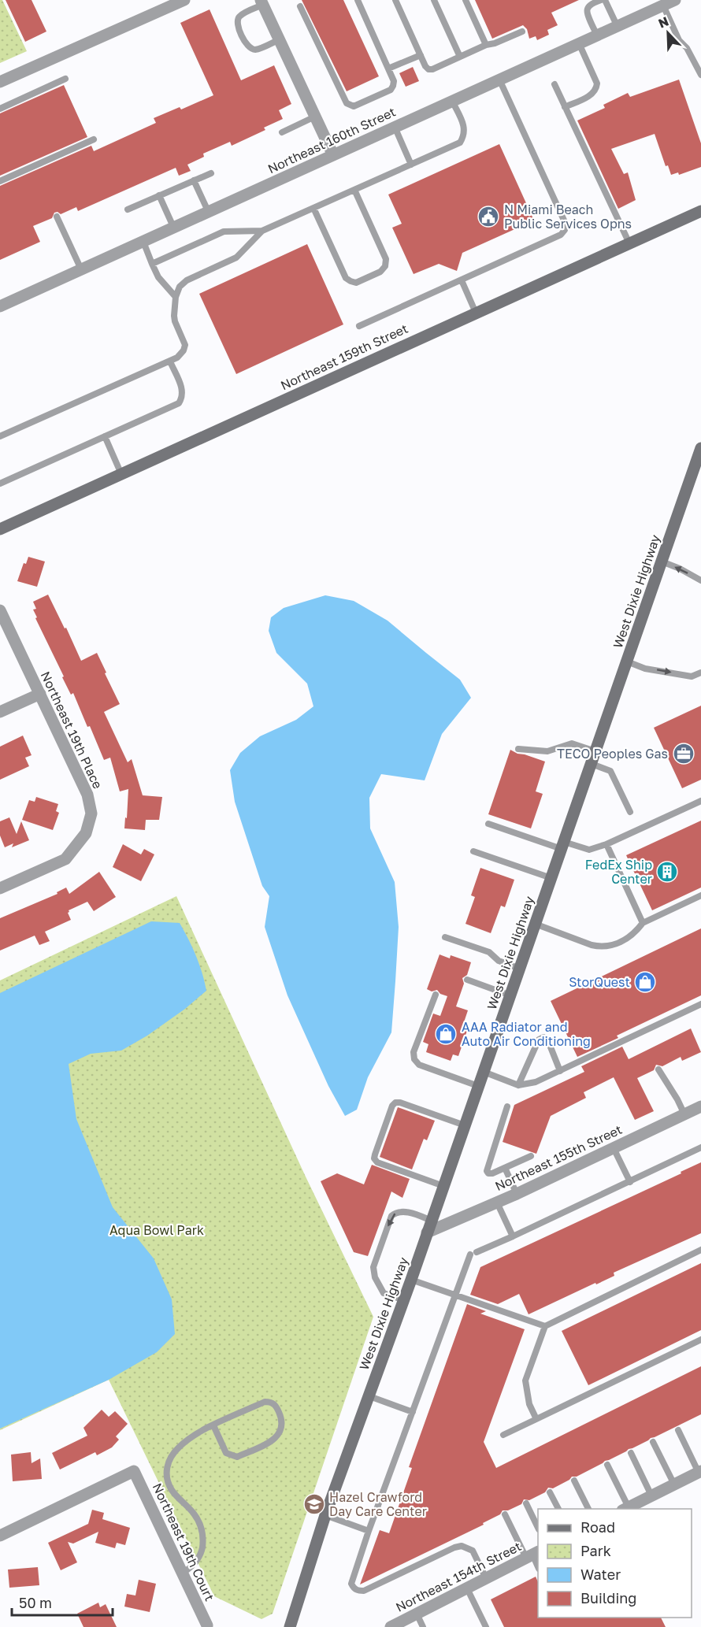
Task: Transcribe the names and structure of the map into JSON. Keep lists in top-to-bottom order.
{
  "streets": {
    "main road": ["Northeast 159th Street", "West Dixie Highway"],
    "street": [
      "Northeast 160th Street",
      "Northeast 19th Place",
      "Northeast 155th Street",
      "Northeast 19th Court",
      "Northeast 154th Street"
    ]
  },
  "crossings": [
    ["West Dixie Highway", "Northeast 155th Street"]
  ],
  "parks": ["Aqua Bowl Park"],
  "places": {
    "public building": ["N Miami Beach Public Services Opns"],
    "office": ["TECO Peoples Gas"],
    "building": ["FedEx Ship Center"],
    "shop": ["StorQuest", "AAA Radiator and Auto Air Conditioning"],
    "school or university": ["Hazel Crawford Day Care Center"]
  },
  "legend": [
    "Road",
    "Park",
    "Water",
    "Building"
  ],
  "scale_bar": "50 m",
  "north": "top left"
}
